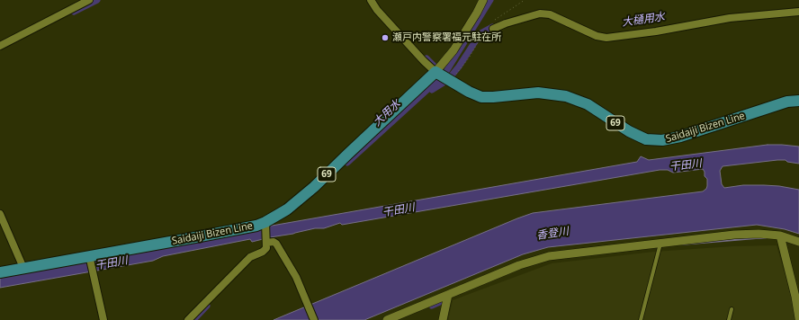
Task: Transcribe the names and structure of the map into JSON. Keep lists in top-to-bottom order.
{
  "streets": {
    "main road": ["69", "Saidaiji Bizen Line"]
  },
  "water": [
    "大樋用水",
    "大用水",
    "干田川",
    "香登川"
  ],
  "places": ["瀬戸内警察署福元駐在所"]
}
